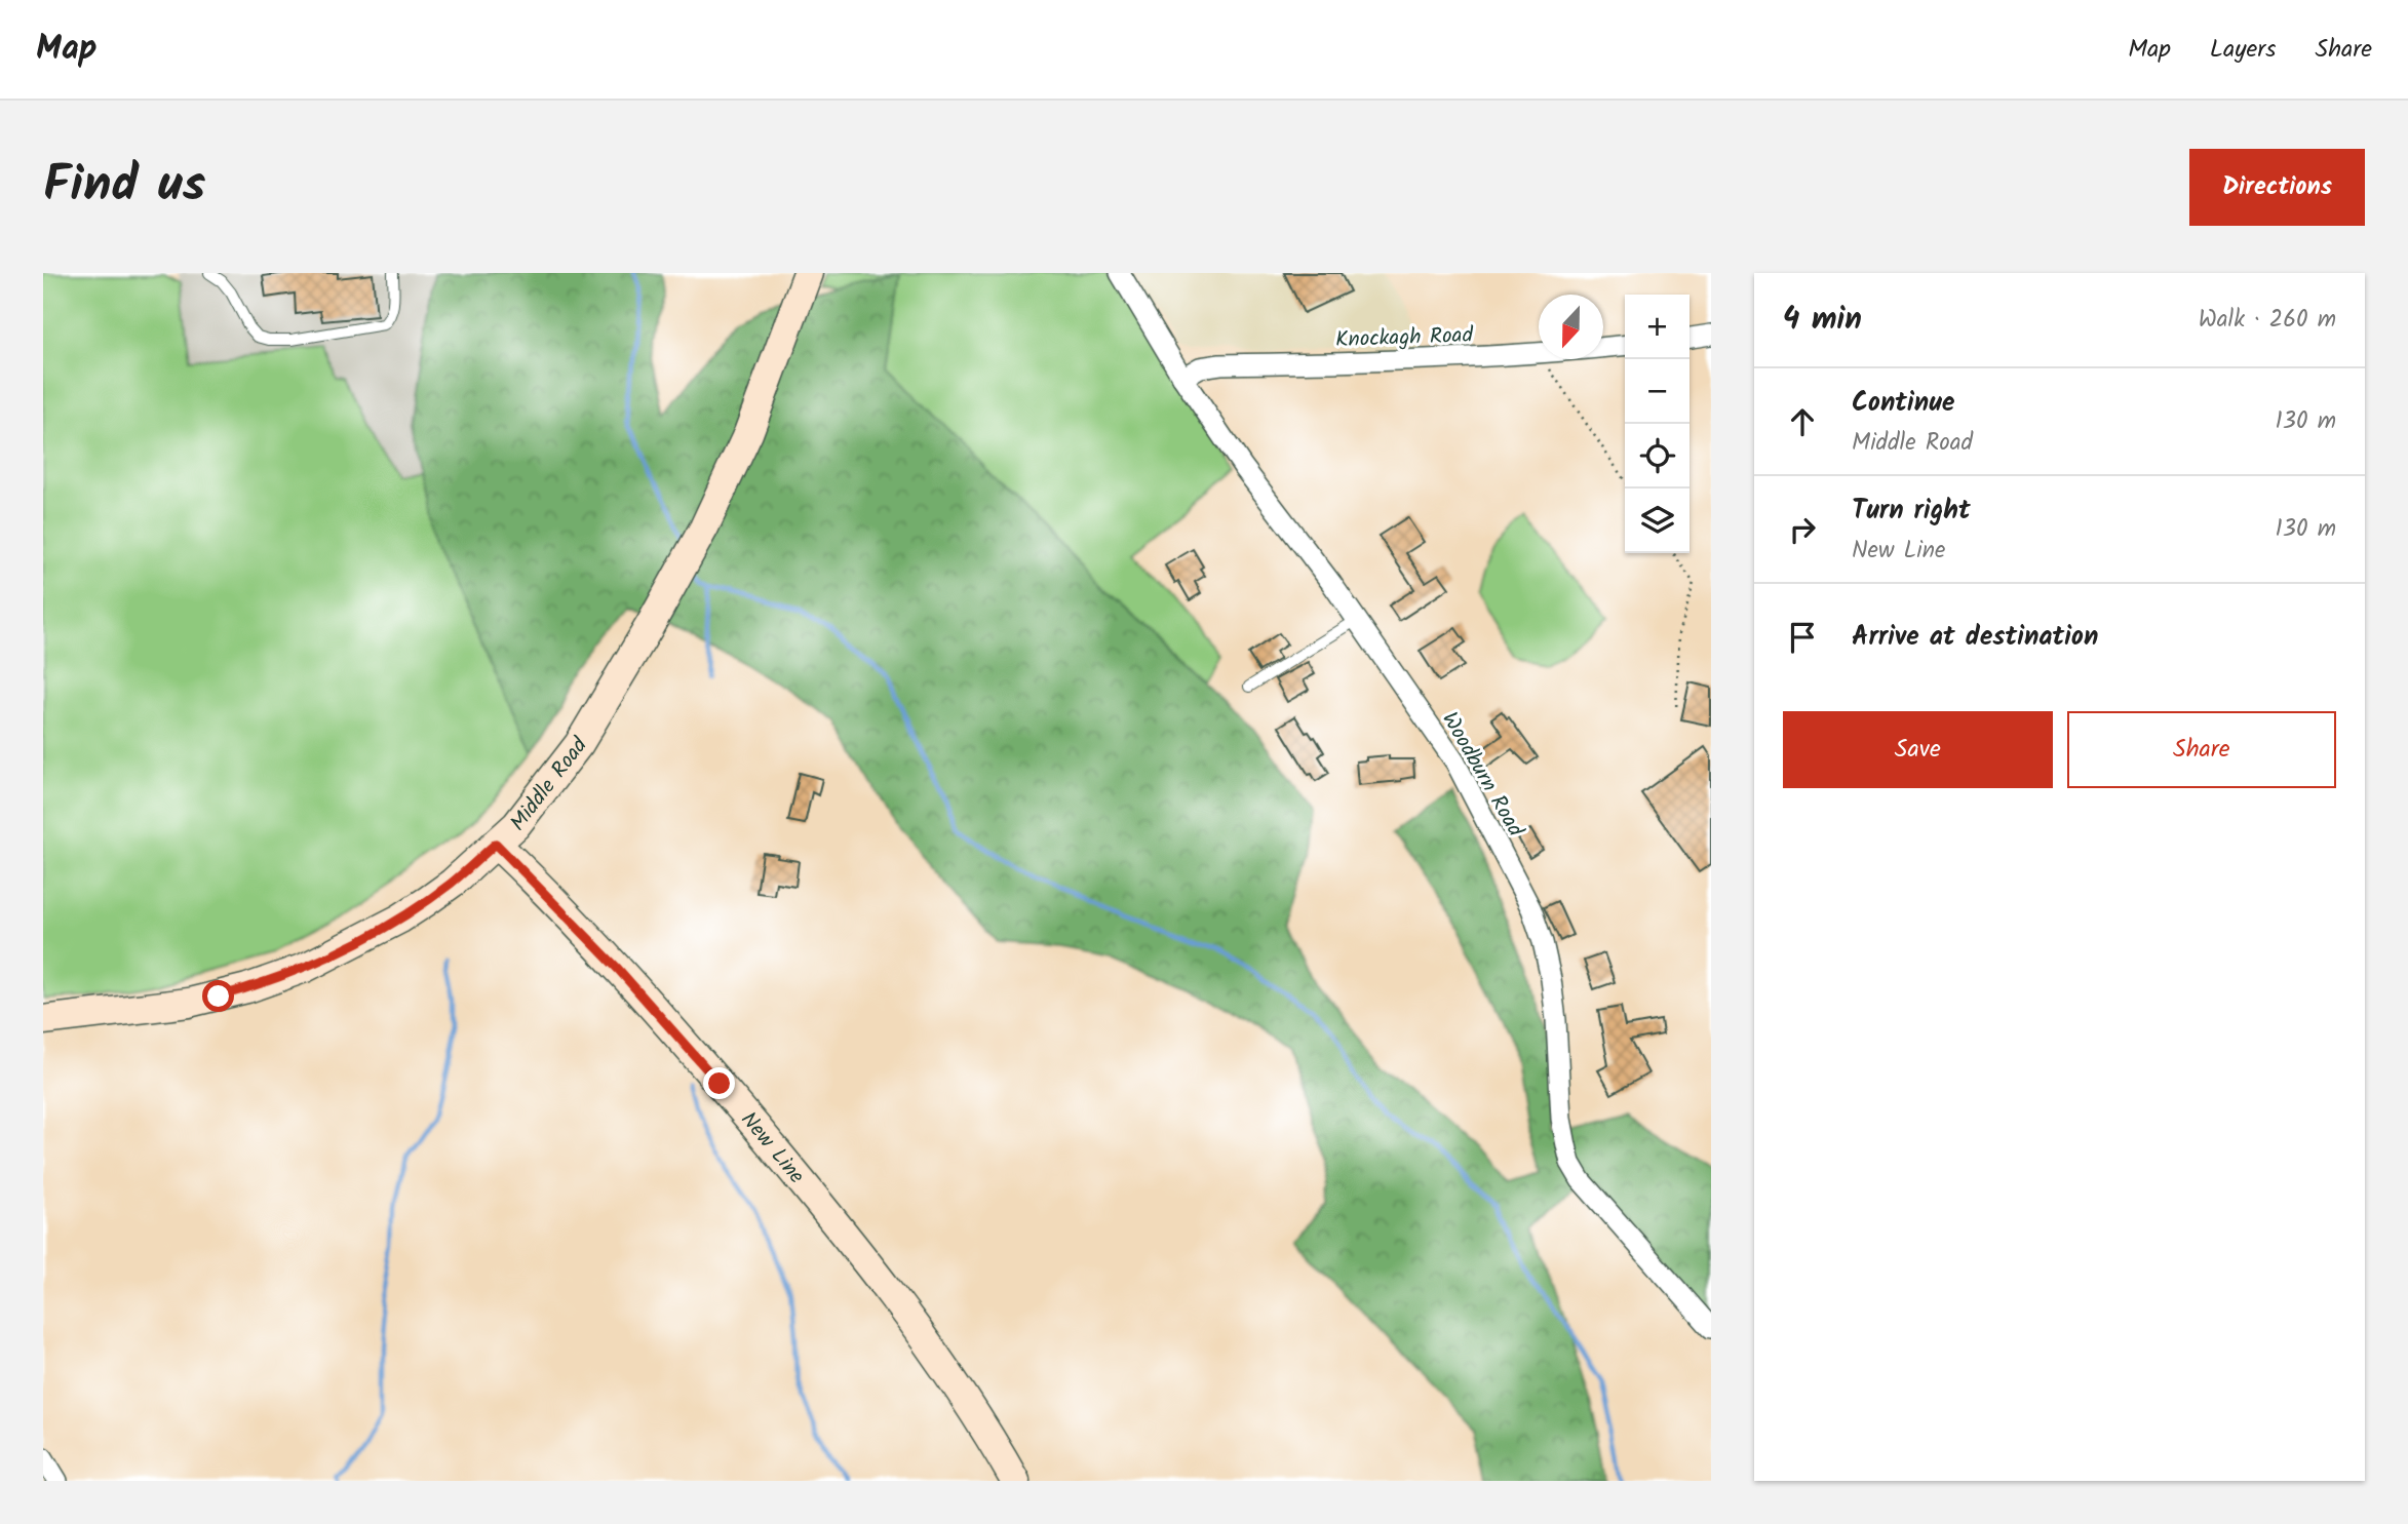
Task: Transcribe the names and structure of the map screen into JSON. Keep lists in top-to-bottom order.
{
  "streets": {
    "main road": ["Middle Road", "New Line"],
    "street": ["Knockagh Road", "Woodburn Road"]
  },
  "crossings": [
    ["Knockagh Road", "Woodburn Road"],
    ["Middle Road", "New Line"]
  ],
  "north": "bottom",
  "page": {
    "header": "Map",
    "nav": ["Map", "Layers", "Share"],
    "title": "Find us",
    "buttons": [
      "Directions",
      ["Save", "Share"]
    ],
    "heading": ["4 min", "Walk · 260 m"],
    "map_buttons": ["+", "−"],
    "list": [
      ["Continue", "Middle Road", "130 m"],
      ["Turn right", "New Line", "130 m"],
      "Arrive at destination"
    ]
  }
}
